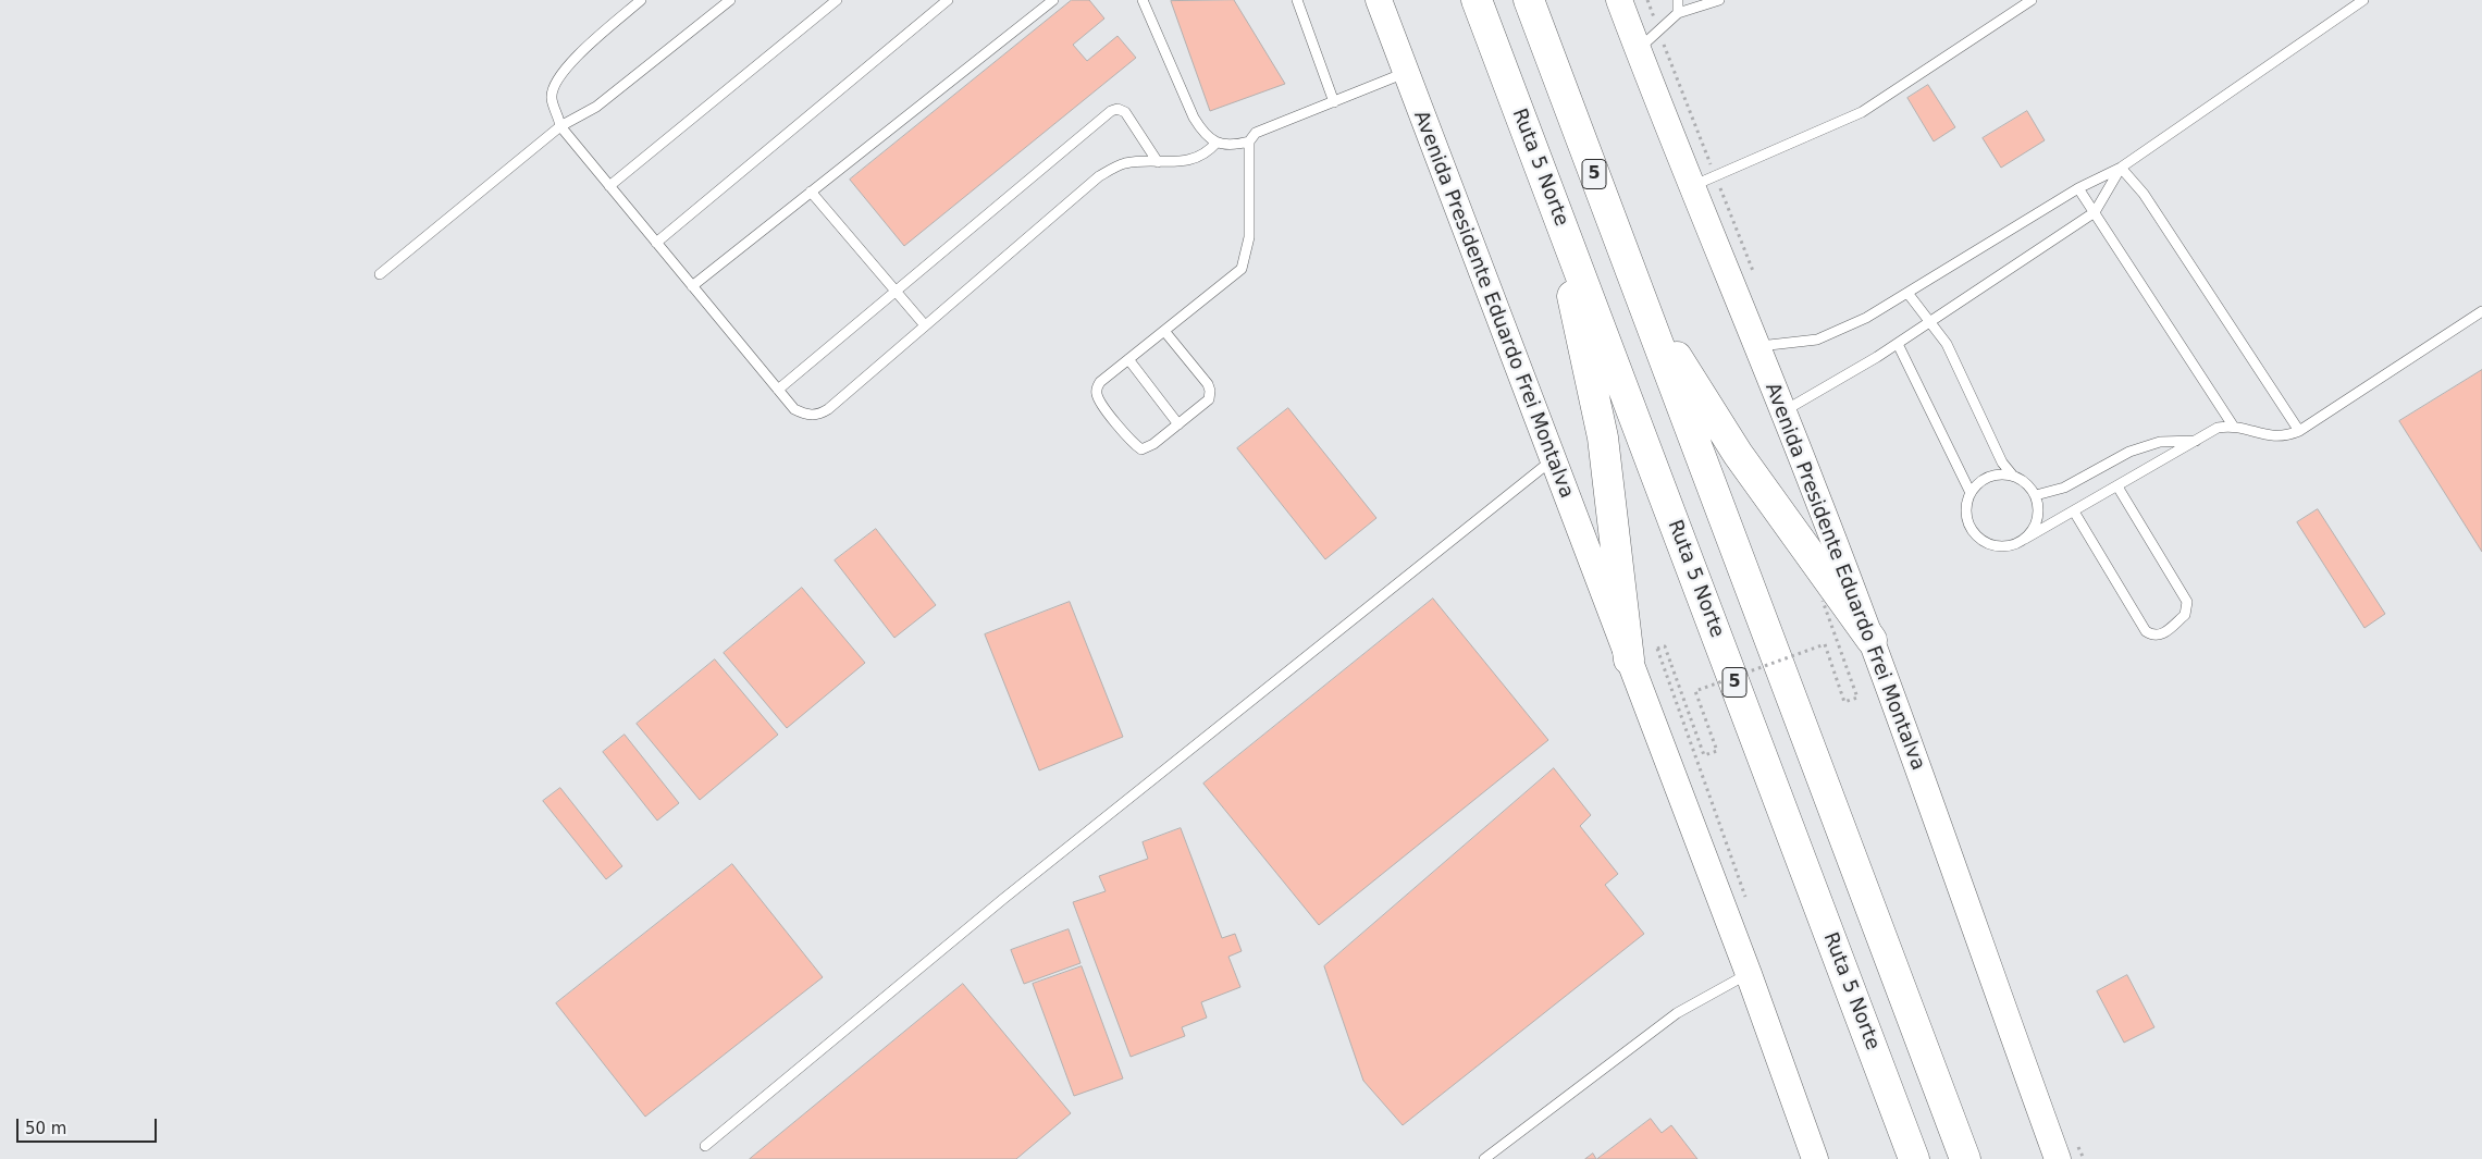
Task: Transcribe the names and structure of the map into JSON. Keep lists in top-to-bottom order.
{
  "streets": {
    "highway": ["Ruta 5 Norte", "5"],
    "street": ["Avenida Presidente Eduardo Frei Montalva"]
  },
  "scale_bar": "50 m"
}
